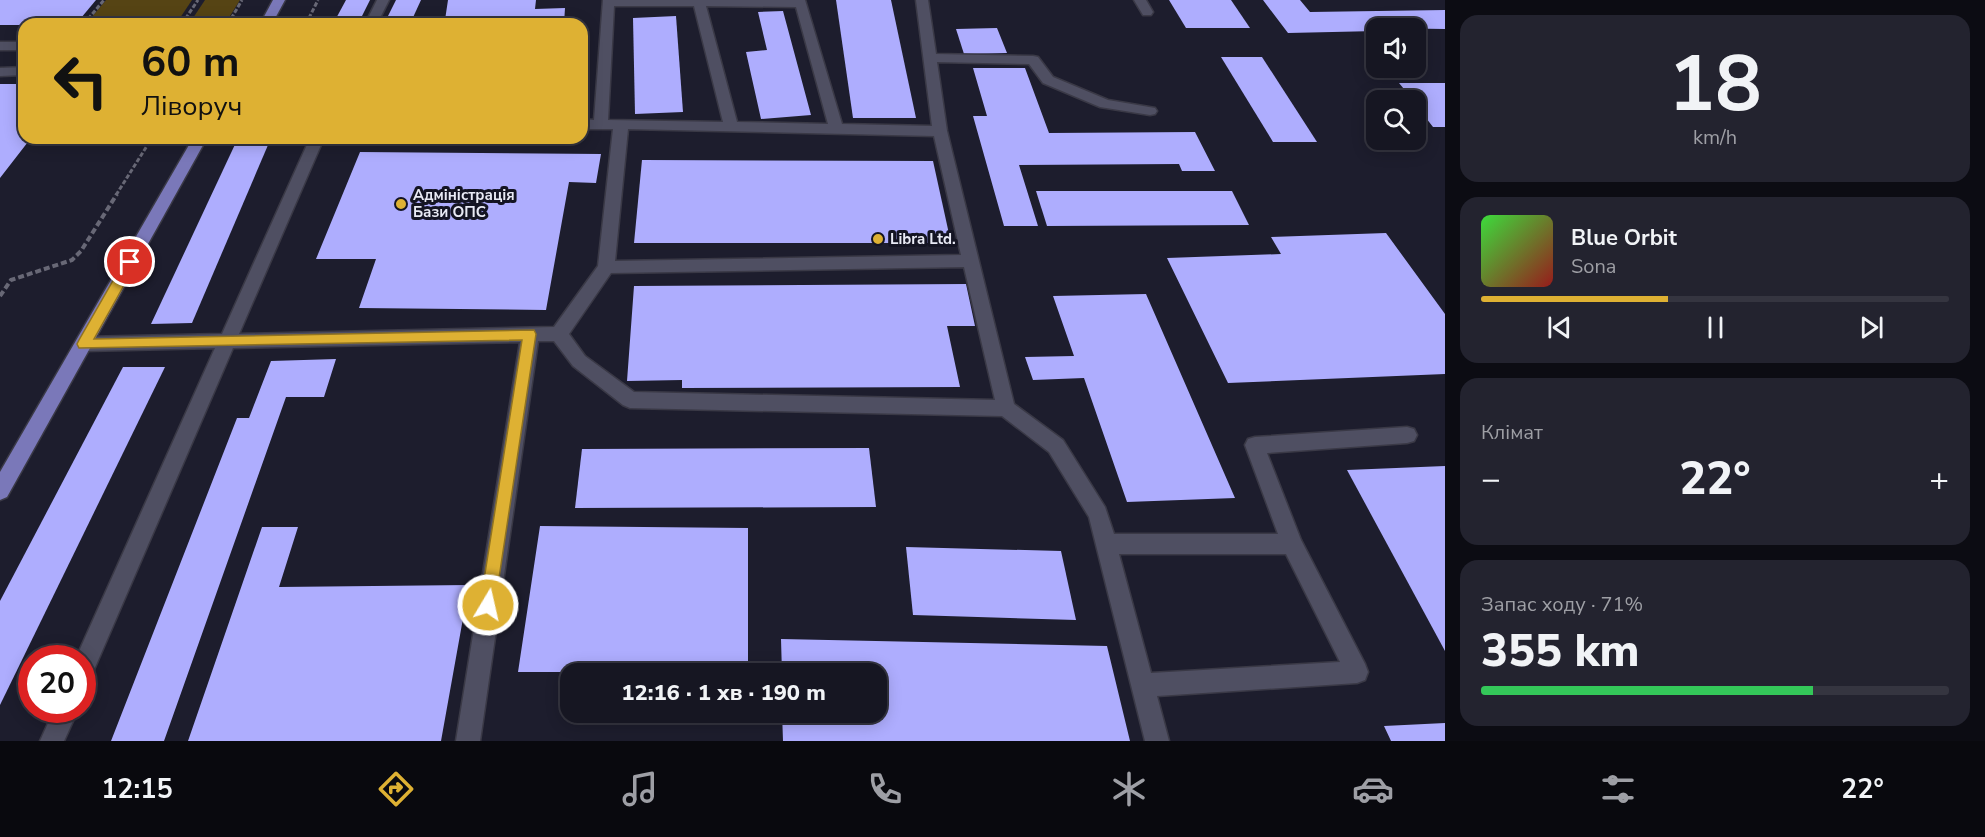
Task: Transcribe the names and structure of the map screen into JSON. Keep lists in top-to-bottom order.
{
  "places": ["Адміністрація Бази ОПС", "Libra Ltd."],
  "page": {
    "tile": [
      ["18", "km/h"],
      "Клімат",
      ["Запас ходу · 71%", "355 km"]
    ],
    "turn": ["60 m", "Ліворуч"],
    "song": ["Blue Orbit", "Sona"],
    "heat": ["−", "22°", "+"],
    "limit": "20",
    "trip": "12:16 · 1 хв · 190 m",
    "tabs": ["12:15", "22°"]
  }
}
